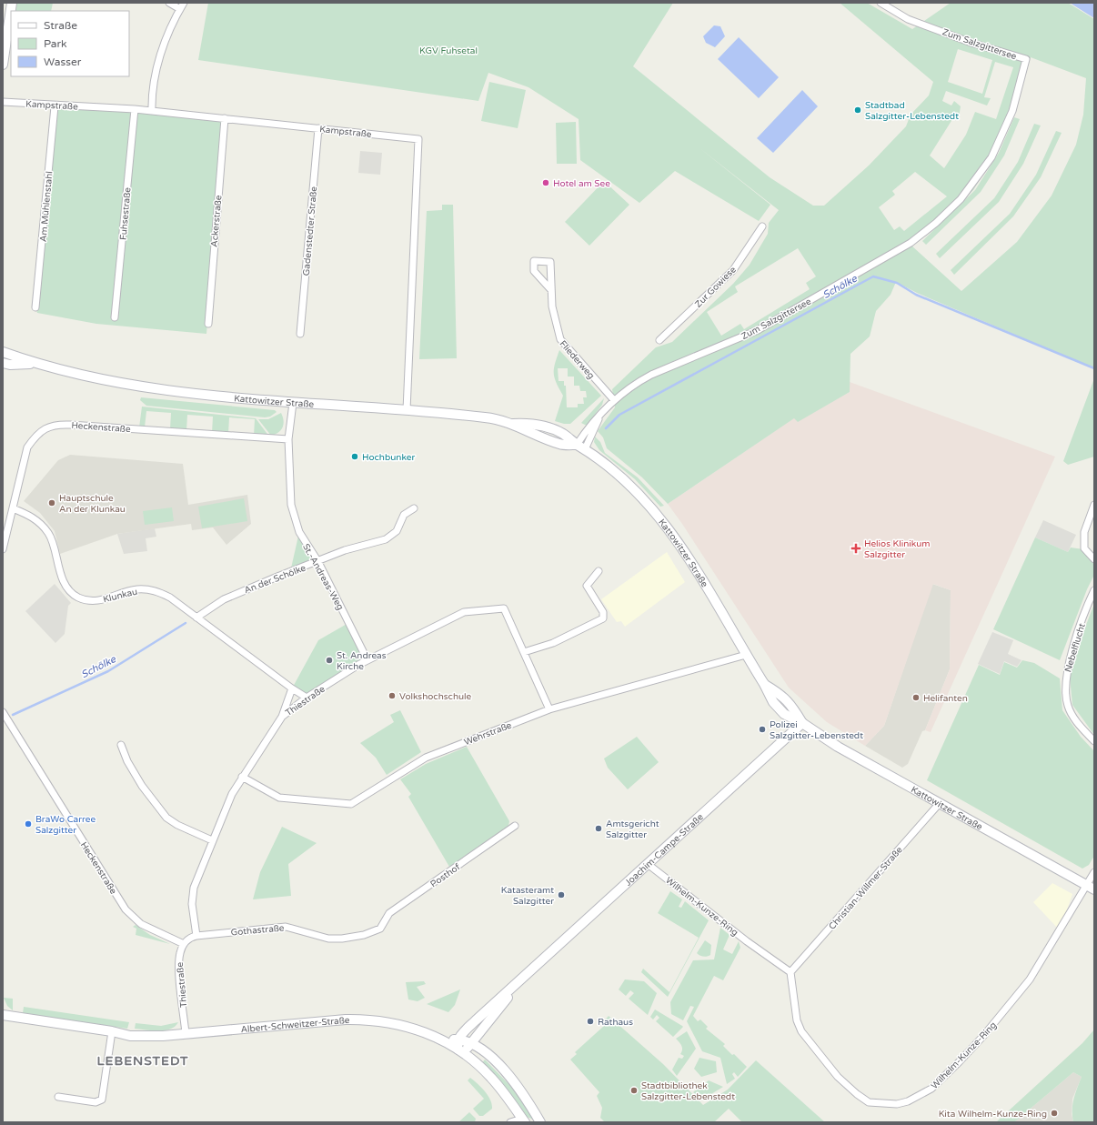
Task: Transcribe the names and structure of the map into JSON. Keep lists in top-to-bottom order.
{
  "streets": {
    "street": [
      "Zum Salzgittersee",
      "Kampstraße",
      "Am Mühlenstahl",
      "Fuhsestraße",
      "Ackerstraße",
      "Gadenstedter Straße",
      "Zur Gowiese",
      "Fliederweg",
      "Kattowitzer Straße",
      "Heckenstraße",
      "St.-Andreas-Weg",
      "An der Schölke",
      "Klunkau",
      "Nebelflucht",
      "Thiestraße",
      "Wehrstraße",
      "Joachim-Campe-Straße",
      "Posthof",
      "Christian-Willmer-Straße",
      "Wilhelm-Kunze-Ring",
      "Gothastraße",
      "Albert-Schweitzer-Straße"
    ]
  },
  "crossings": [
    ["Zum Salzgittersee", "Fliederweg"],
    ["Zum Salzgittersee", "Kattowitzer Straße"],
    ["Kampstraße", "Am Mühlenstahl"],
    ["Kampstraße", "Fuhsestraße"],
    ["Kampstraße", "Ackerstraße"],
    ["Kampstraße", "Gadenstedter Straße"],
    ["Kampstraße", "Kattowitzer Straße"],
    ["Kattowitzer Straße", "St.-Andreas-Weg"],
    ["Kattowitzer Straße", "Wehrstraße"],
    ["Kattowitzer Straße", "Joachim-Campe-Straße"],
    ["Kattowitzer Straße", "Christian-Willmer-Straße"],
    ["Kattowitzer Straße", "Wilhelm-Kunze-Ring"],
    ["Heckenstraße", "St.-Andreas-Weg"],
    ["Heckenstraße", "Klunkau"],
    ["Heckenstraße", "Thiestraße"],
    ["St.-Andreas-Weg", "An der Schölke"],
    ["St.-Andreas-Weg", "Thiestraße"],
    ["An der Schölke", "Klunkau"],
    ["Klunkau", "Thiestraße"],
    ["Thiestraße", "Wehrstraße"],
    ["Thiestraße", "Gothastraße"],
    ["Thiestraße", "Albert-Schweitzer-Straße"],
    ["Joachim-Campe-Straße", "Wilhelm-Kunze-Ring"],
    ["Joachim-Campe-Straße", "Albert-Schweitzer-Straße"],
    ["Posthof", "Gothastraße"],
    ["Christian-Willmer-Straße", "Wilhelm-Kunze-Ring"]
  ],
  "districts": ["LEBENSTEDT"],
  "water": ["Schölke"],
  "parks": ["KGV Fuhsetal"],
  "places": {
    "other": [
      "Stadtbad Salzgitter-Lebenstedt",
      "Hotel am See",
      "Hochbunker",
      "Hauptschule An der Klunkau",
      "St. Andreas Kirche",
      "Volkshochschule",
      "Helifanten",
      "Polizei Salzgitter-Lebenstedt",
      "BraWo Carree Salzgitter",
      "Amtsgericht Salzgitter",
      "Katasteramt Salzgitter",
      "Rathaus",
      "Stadtbibliothek Salzgitter-Lebenstedt",
      "Kita Wilhelm-Kunze-Ring"
    ],
    "health": ["Helios Klinikum Salzgitter"]
  },
  "legend": ["Straße", "Park", "Wasser"]
}
